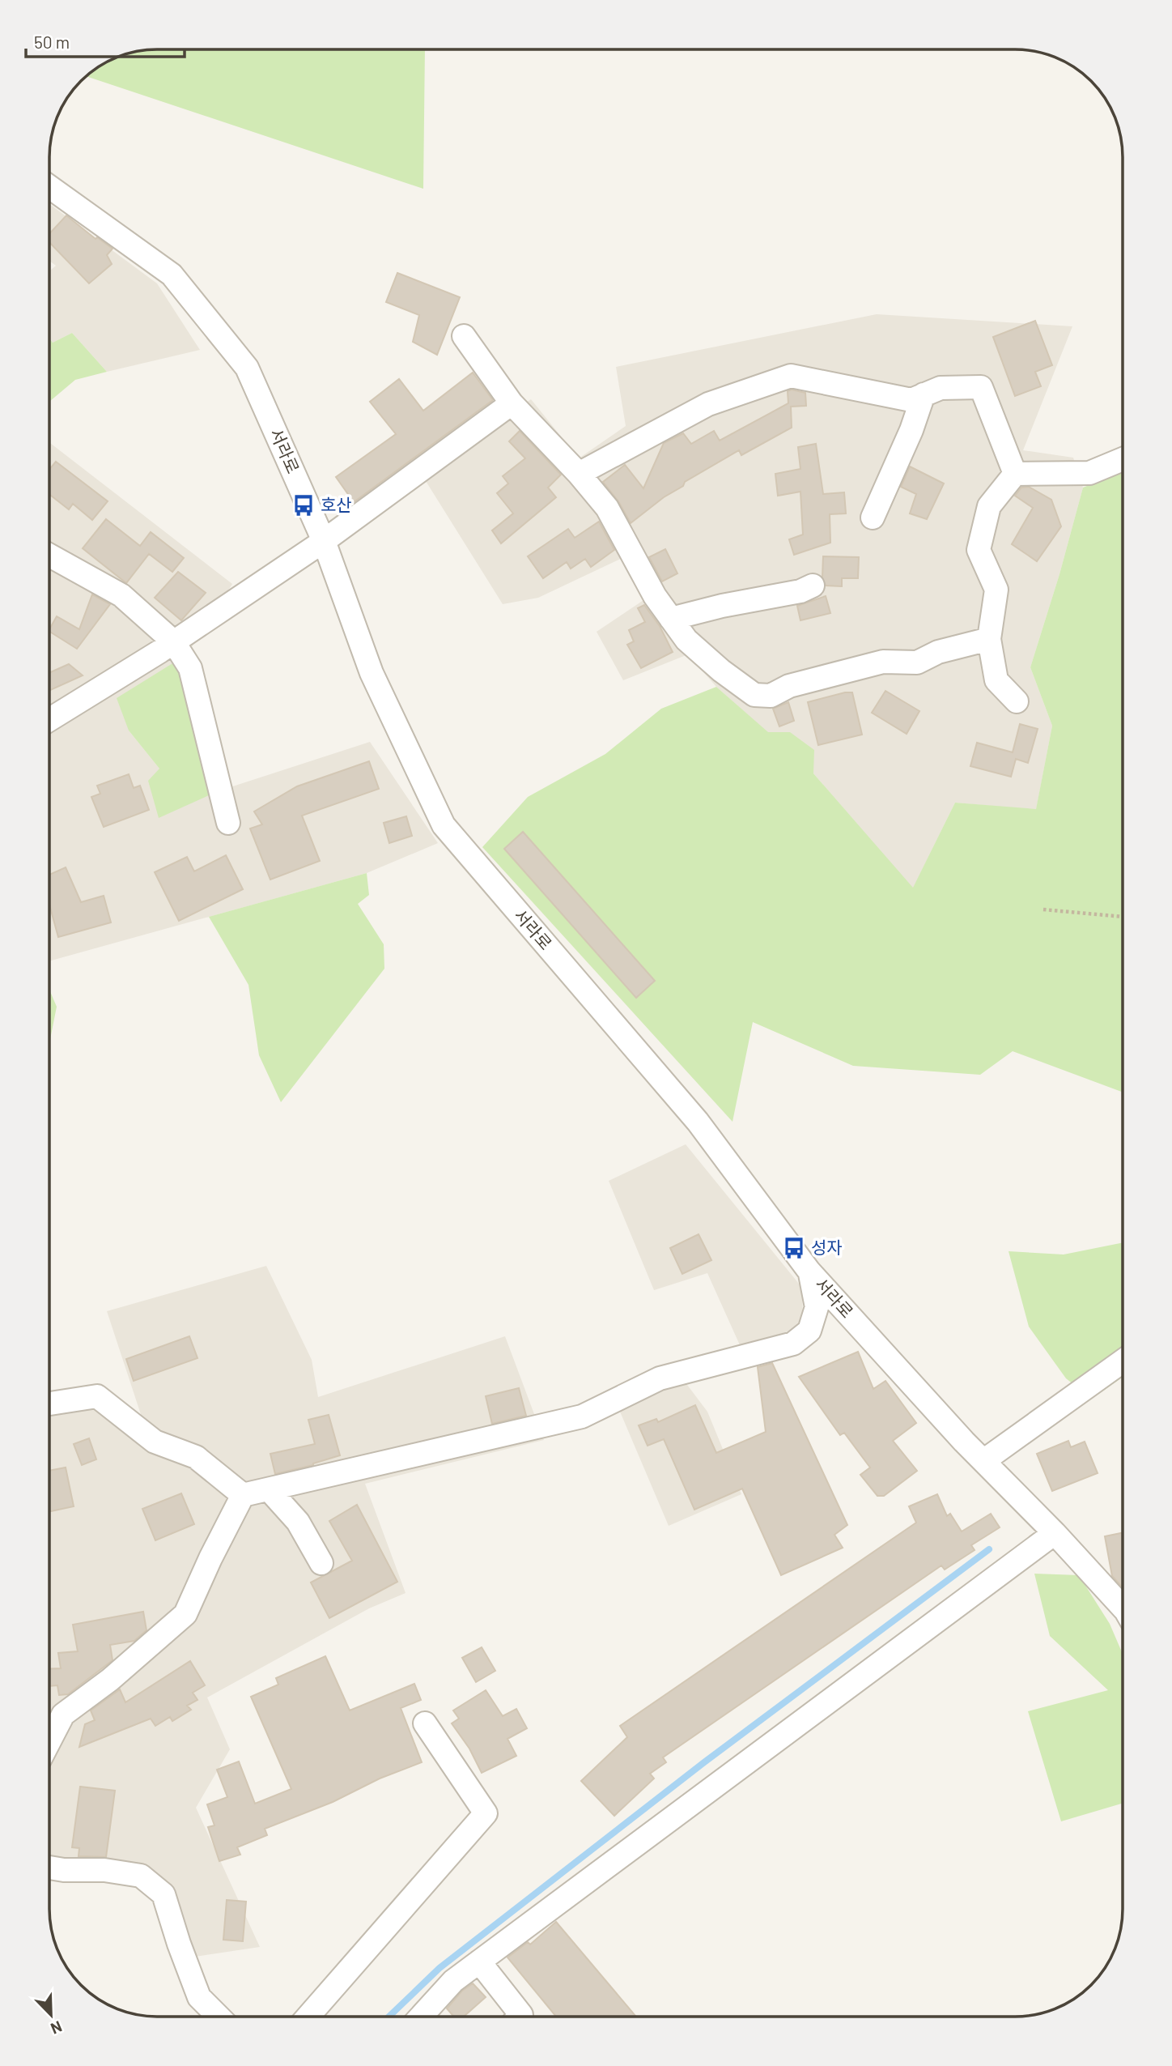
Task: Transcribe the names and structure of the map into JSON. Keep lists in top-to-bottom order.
{
  "streets": {
    "street": ["서라로"]
  },
  "places": {
    "bus stop": ["호산", "성자"]
  },
  "scale_bar": "50 m",
  "north": "bottom right"
}
